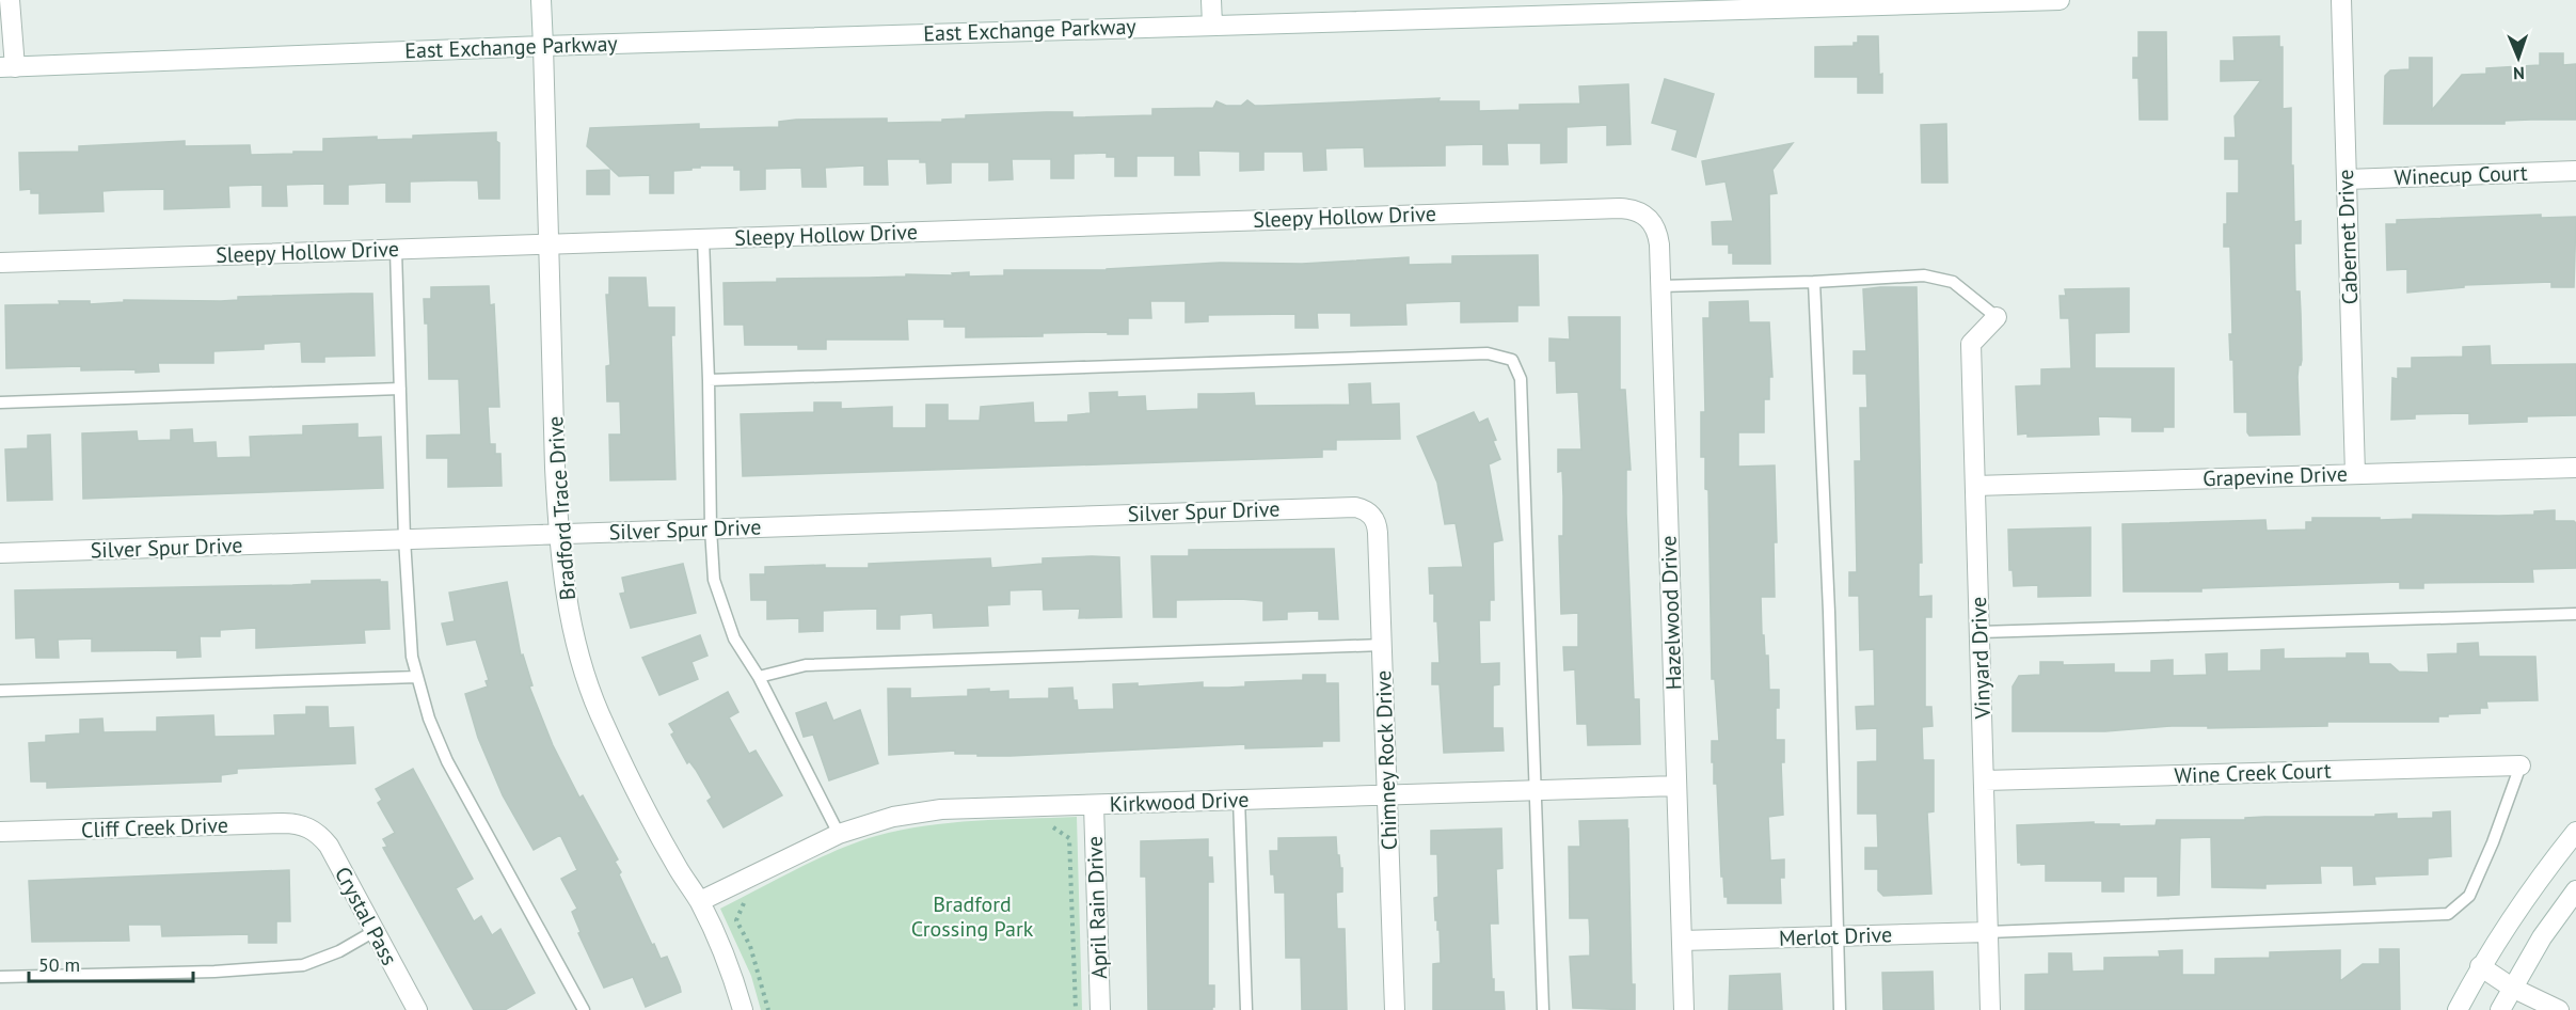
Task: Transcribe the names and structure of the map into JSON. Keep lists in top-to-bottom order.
{
  "streets": {
    "street": [
      "East Exchange Parkway",
      "Winecup Court",
      "Sleepy Hollow Drive",
      "Cabernet Drive",
      "Grapevine Drive",
      "Bradford Trace Drive",
      "Silver Spur Drive",
      "Hazelwood Drive",
      "Vinyard Drive",
      "Chimney Rock Drive",
      "Wine Creek Court",
      "Kirkwood Drive",
      "Cliff Creek Drive",
      "April Rain Drive",
      "Crystal Pass",
      "Merlot Drive"
    ]
  },
  "crossings": [
    ["East Exchange Parkway", "Bradford Trace Drive"],
    ["Winecup Court", "Cabernet Drive"],
    ["Sleepy Hollow Drive", "Bradford Trace Drive"],
    ["Sleepy Hollow Drive", "Hazelwood Drive"],
    ["Cabernet Drive", "Grapevine Drive"],
    ["Grapevine Drive", "Vinyard Drive"],
    ["Bradford Trace Drive", "Silver Spur Drive"],
    ["Bradford Trace Drive", "Kirkwood Drive"],
    ["Silver Spur Drive", "Chimney Rock Drive"],
    ["Hazelwood Drive", "Kirkwood Drive"],
    ["Hazelwood Drive", "Merlot Drive"],
    ["Vinyard Drive", "Wine Creek Court"],
    ["Vinyard Drive", "Merlot Drive"],
    ["Chimney Rock Drive", "Kirkwood Drive"],
    ["Kirkwood Drive", "April Rain Drive"],
    ["Cliff Creek Drive", "Crystal Pass"]
  ],
  "parks": ["Bradford Crossing Park"],
  "scale_bar": "50 m",
  "north": "bottom"
}
